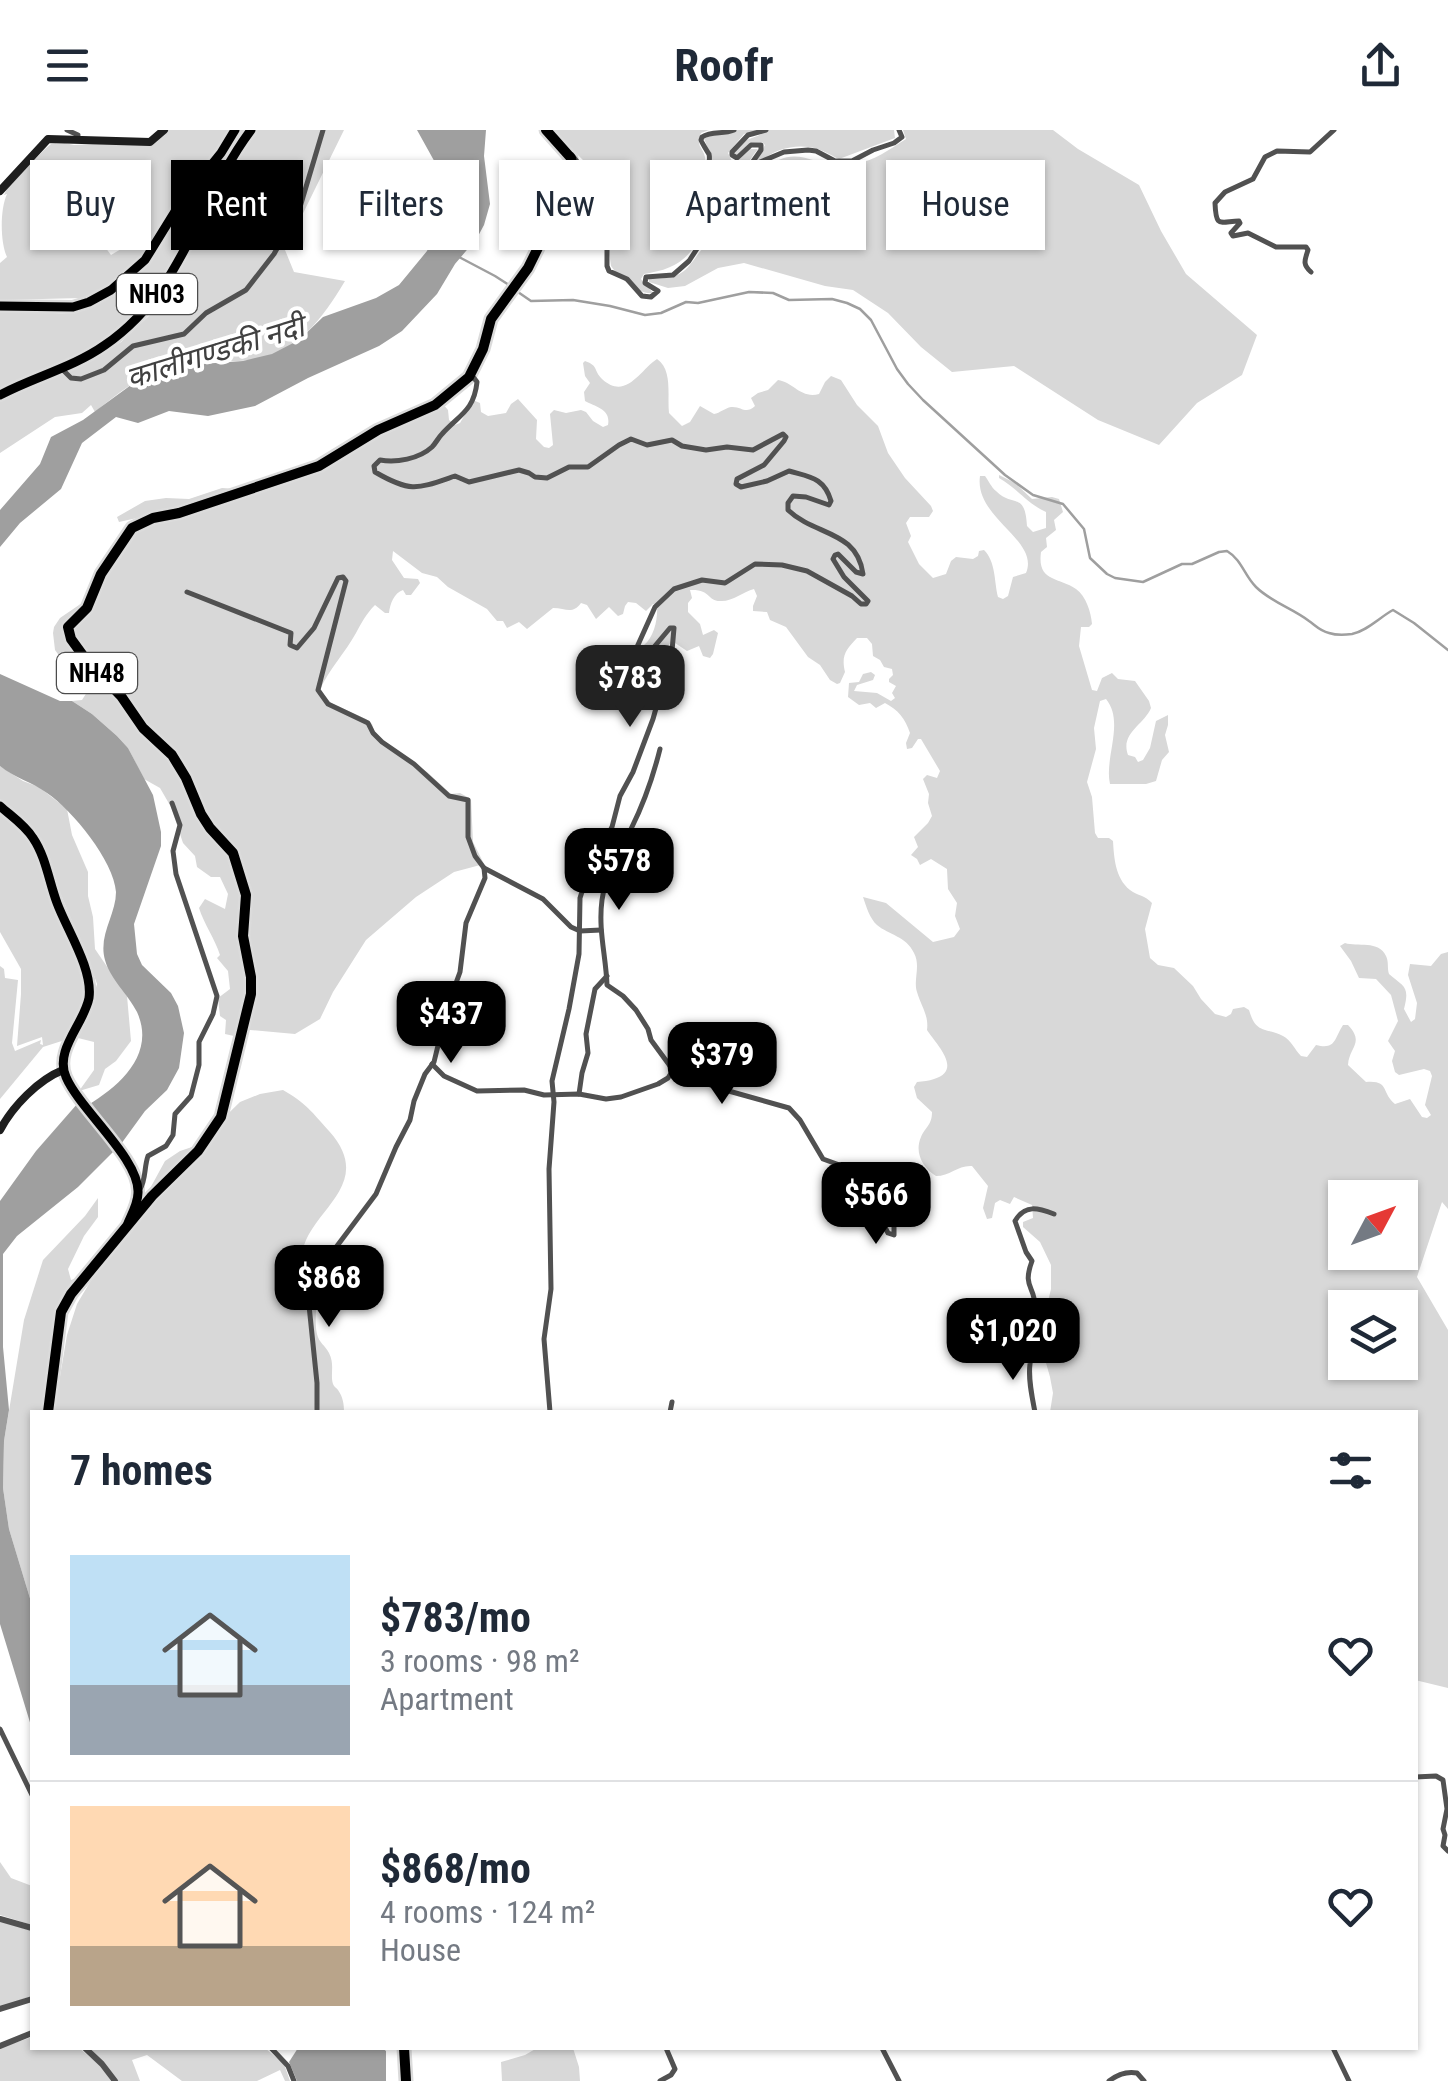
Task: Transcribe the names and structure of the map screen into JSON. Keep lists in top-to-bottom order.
{
  "streets": {
    "highway": ["NH48"],
    "main road": ["NH03"]
  },
  "water": ["कालीगण्डकी नदी"],
  "north": "top right",
  "page": {
    "header": "Roofr",
    "chip": [
      "Buy",
      "Rent",
      "Filters",
      "New",
      "Apartment",
      "House"
    ],
    "price": [
      "$783",
      "$578",
      "$437",
      "$379",
      "$566",
      "$868",
      "$1,020"
    ],
    "heading": "7 homes",
    "list": [
      {
        "name": "$783/mo",
        "note": "3 rooms · 98 m² · Apartment"
      },
      {
        "name": "$868/mo",
        "note": "4 rooms · 124 m² · House"
      }
    ]
  }
}
